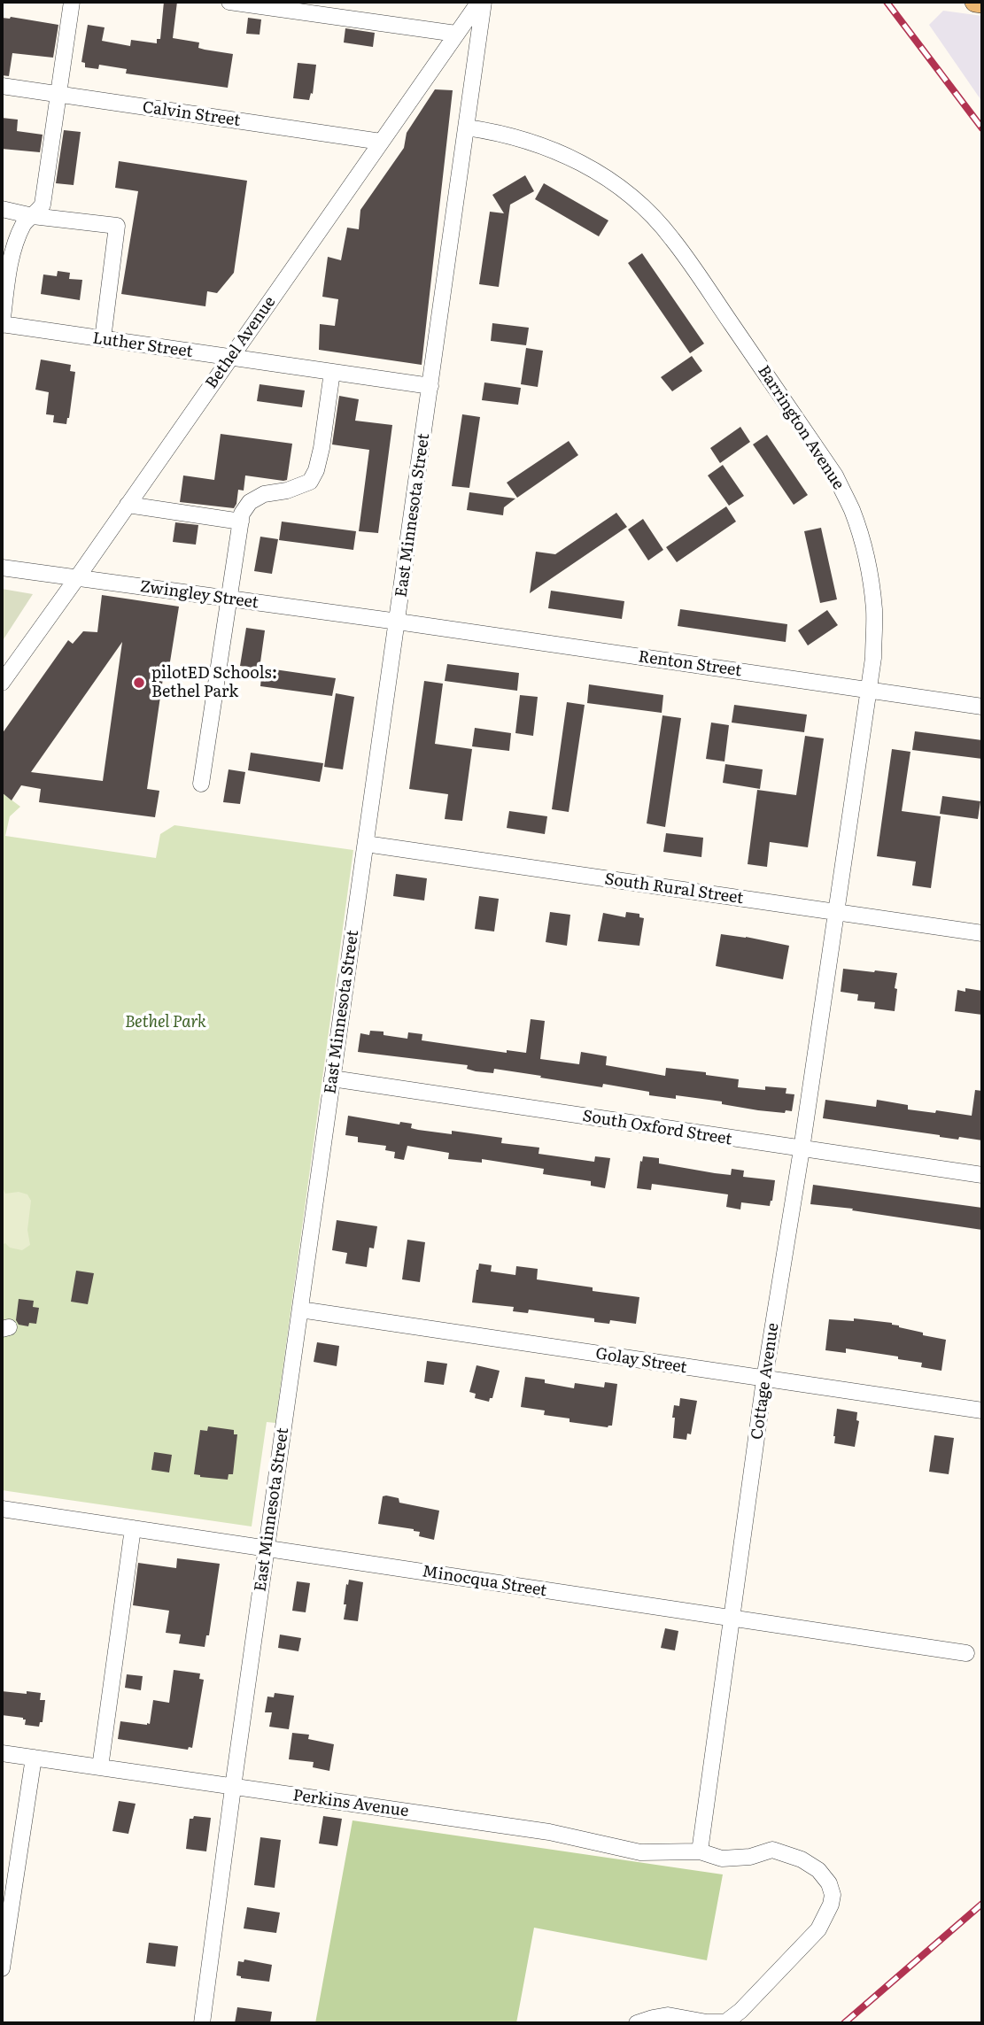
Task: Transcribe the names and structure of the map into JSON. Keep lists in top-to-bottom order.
{
  "streets": {
    "street": [
      "Calvin Street",
      "Bethel Avenue",
      "Luther Street",
      "Barrington Avenue",
      "East Minnesota Street",
      "Zwingley Street",
      "Renton Street",
      "South Rural Street",
      "South Oxford Street",
      "Golay Street",
      "Cottage Avenue",
      "Minocqua Street",
      "Perkins Avenue"
    ]
  },
  "crossings": [
    ["Calvin Street", "Bethel Avenue"],
    ["Bethel Avenue", "Luther Street"],
    ["Bethel Avenue", "Zwingley Street"],
    ["Luther Street", "East Minnesota Street"],
    ["Barrington Avenue", "East Minnesota Street"],
    ["Barrington Avenue", "Renton Street"],
    ["Barrington Avenue", "South Rural Street"],
    ["Barrington Avenue", "Cottage Avenue"],
    ["East Minnesota Street", "Zwingley Street"],
    ["East Minnesota Street", "Renton Street"],
    ["East Minnesota Street", "South Rural Street"],
    ["East Minnesota Street", "South Oxford Street"],
    ["East Minnesota Street", "Golay Street"],
    ["East Minnesota Street", "Minocqua Street"],
    ["East Minnesota Street", "Perkins Avenue"],
    ["Zwingley Street", "Renton Street"],
    ["South Rural Street", "Cottage Avenue"],
    ["South Oxford Street", "Cottage Avenue"],
    ["Golay Street", "Cottage Avenue"],
    ["Cottage Avenue", "Minocqua Street"],
    ["Cottage Avenue", "Perkins Avenue"]
  ],
  "parks": ["Bethel Park"],
  "places": ["pilotED Schools: Bethel Park"]
}
